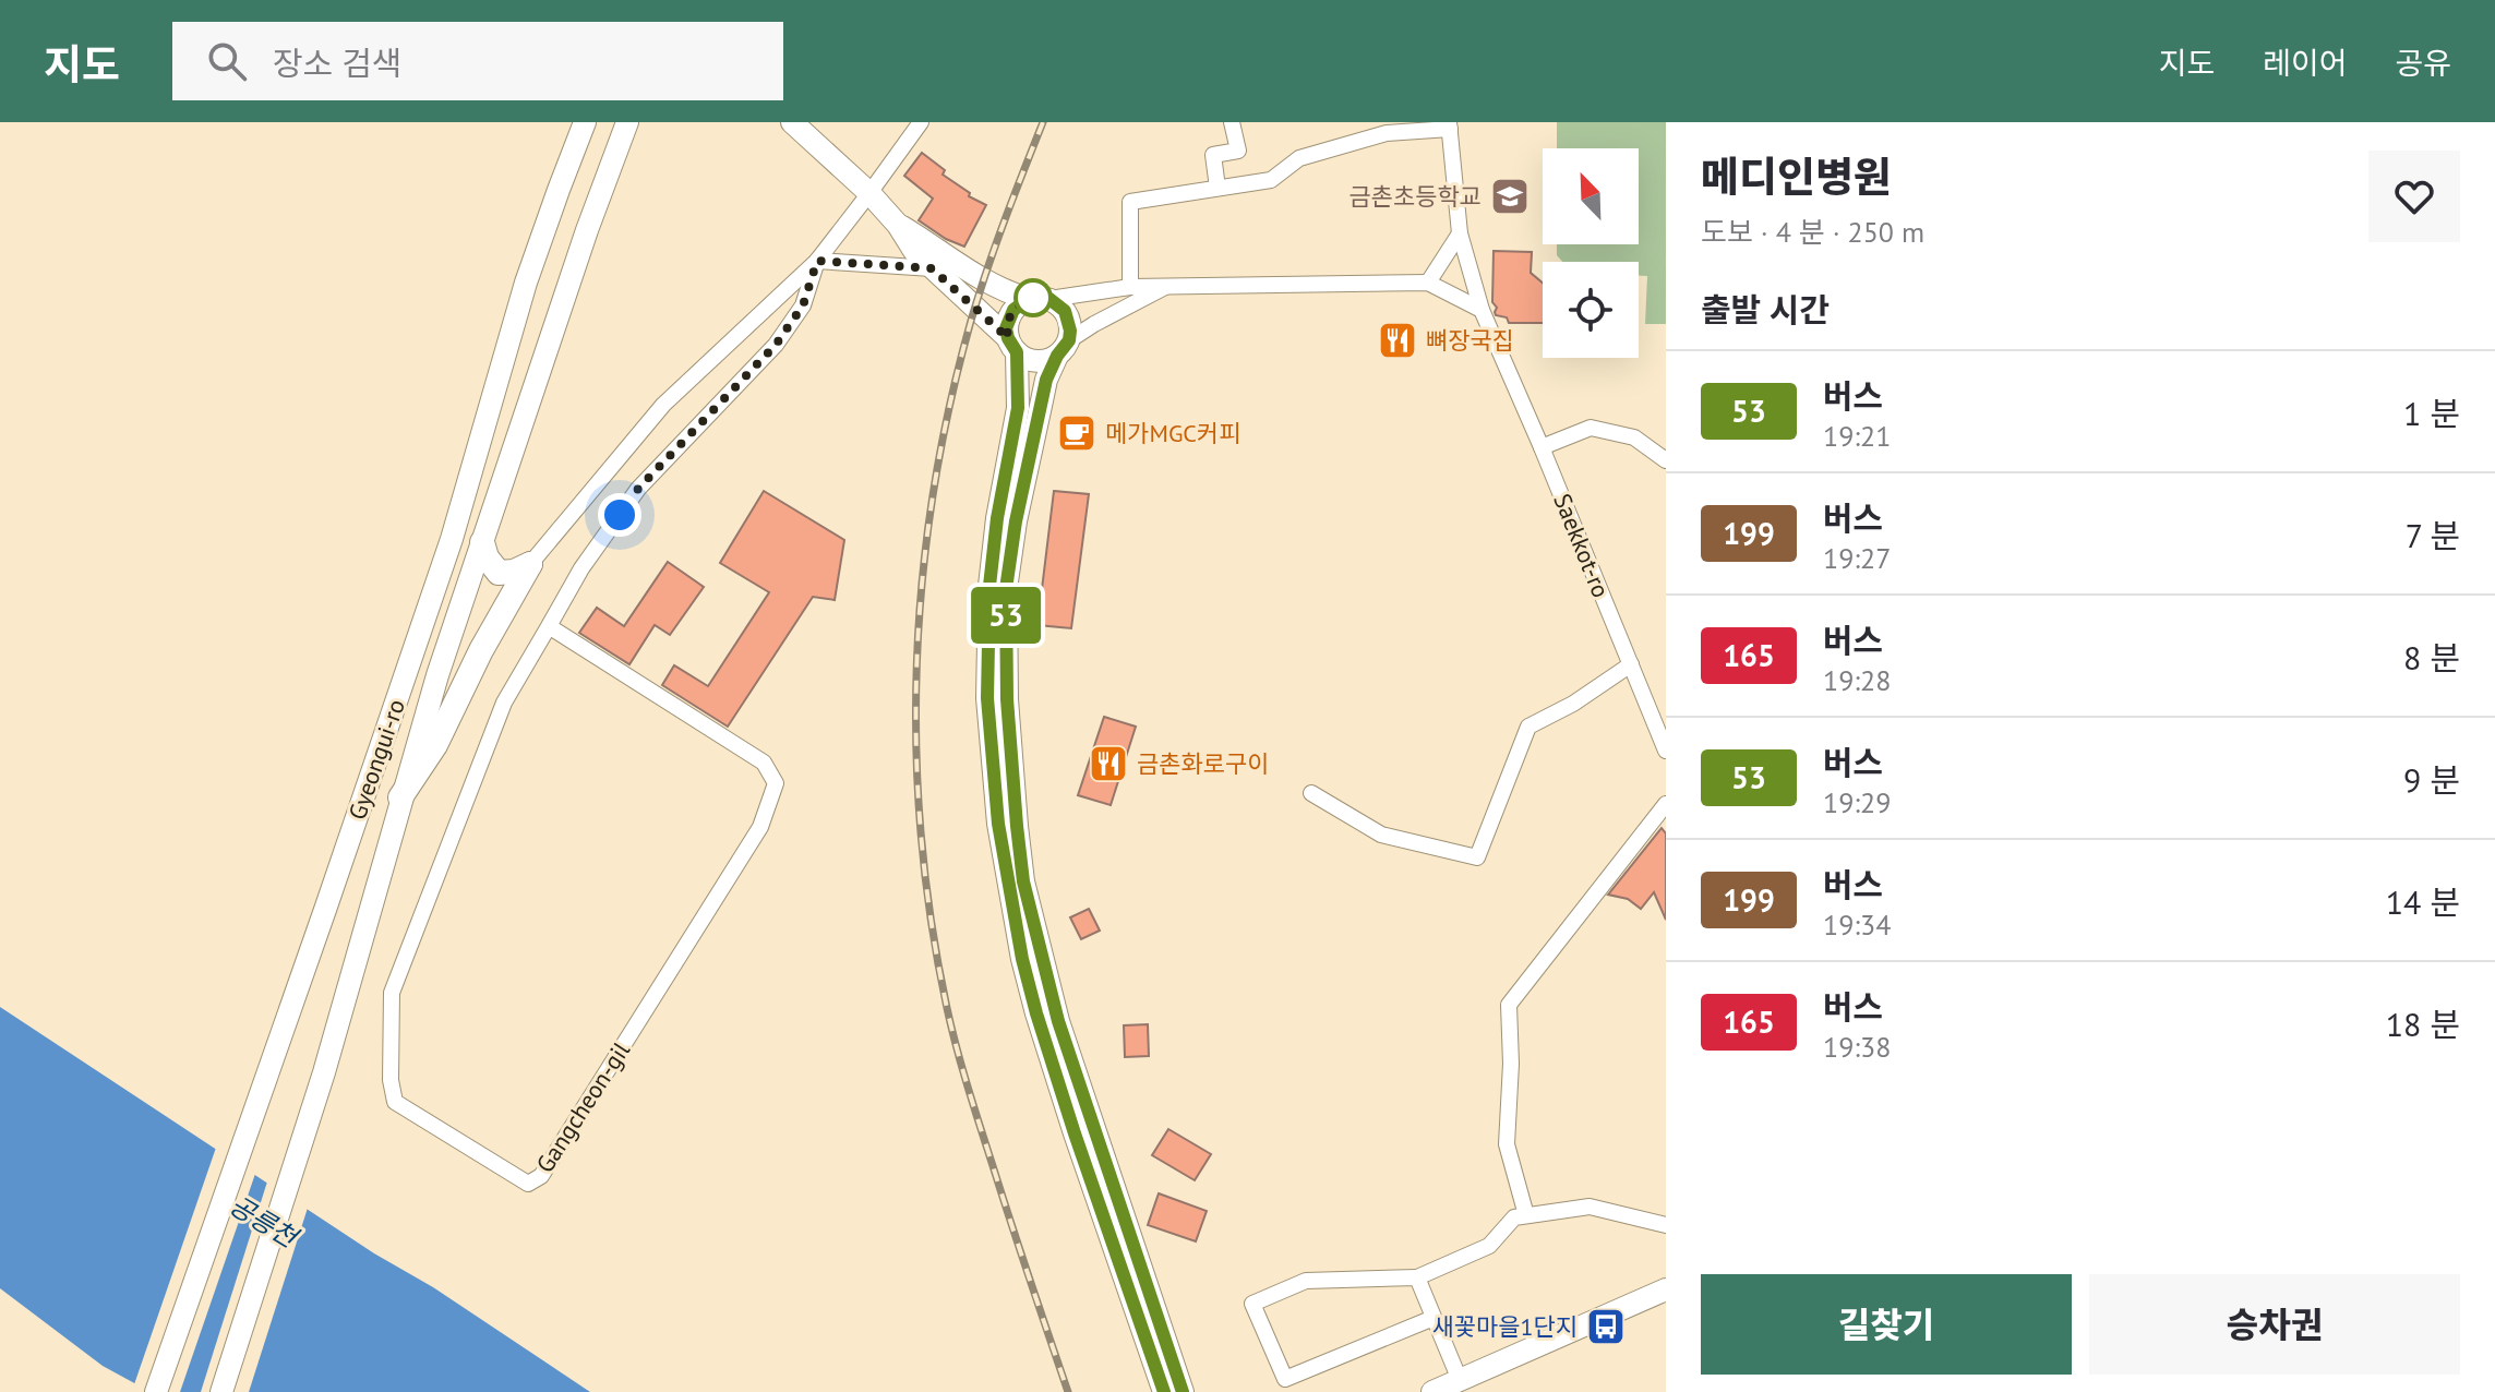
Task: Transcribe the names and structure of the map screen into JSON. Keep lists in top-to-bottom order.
{
  "streets": {
    "street": ["Saekkot-ro", "Gyeongui-ro", "Gangcheon-gil"]
  },
  "water": ["공릉천"],
  "places": {
    "school or university": ["금촌초등학교"],
    "restaurant": ["뼈장국집", "금촌화로구이"],
    "cafe": ["메가MGC커피"],
    "bus stop": ["새꽃마을1단지"]
  },
  "lines": ["bus line 53"],
  "north": "top left",
  "page": {
    "header": "지도",
    "search": "장소 검색",
    "nav": ["지도", "레이어", "공유"],
    "on_map": "53",
    "heading": [
      ["메디인병원", "도보 · 4 분 · 250 m"],
      "출발 시간"
    ],
    "list": [
      {
        "mark": "53",
        "name": "버스",
        "note": "19:21",
        "value": "1 분"
      },
      {
        "mark": "199",
        "name": "버스",
        "note": "19:27",
        "value": "7 분"
      },
      {
        "mark": "165",
        "name": "버스",
        "note": "19:28",
        "value": "8 분"
      },
      {
        "mark": "53",
        "name": "버스",
        "note": "19:29",
        "value": "9 분"
      },
      {
        "mark": "199",
        "name": "버스",
        "note": "19:34",
        "value": "14 분"
      },
      {
        "mark": "165",
        "name": "버스",
        "note": "19:38",
        "value": "18 분"
      }
    ],
    "buttons": ["길찾기", "승차권"]
  }
}
